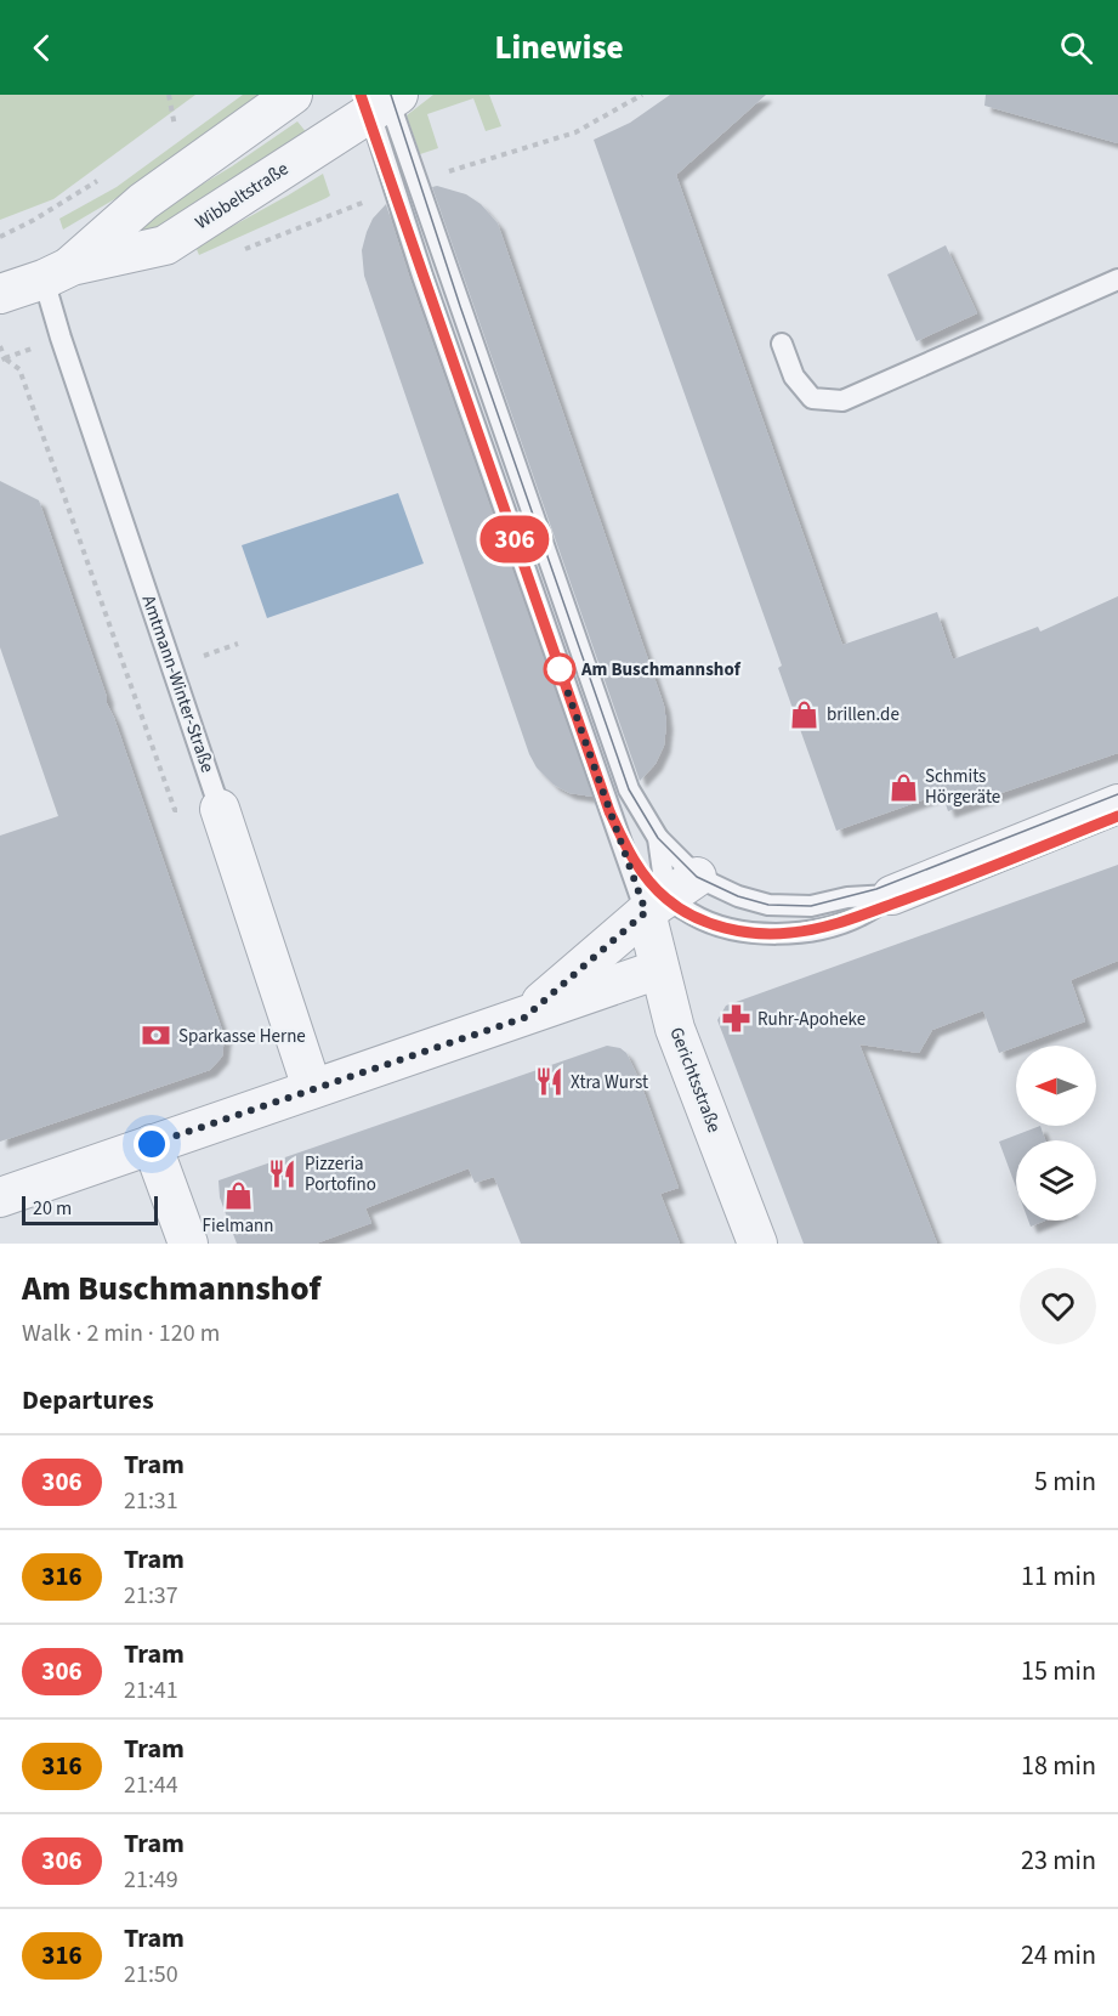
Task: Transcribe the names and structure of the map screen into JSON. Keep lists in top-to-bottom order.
{
  "streets": {
    "street": ["Wibbeltstraße", "Amtmann-Winter-Straße", "Gerichtsstraße"]
  },
  "crossings": [
    ["Wibbeltstraße", "Amtmann-Winter-Straße"]
  ],
  "places": {
    "other": ["Am Buschmannshof"],
    "shop": ["brillen.de", "Schmits Hörgeräte", "Fielmann"],
    "pharmacy": ["Ruhr-Apoheke"],
    "bank": ["Sparkasse Herne"],
    "restaurant": ["Xtra Wurst", "Pizzeria Portofino"]
  },
  "lines": ["tram line 306"],
  "scale_bar": "20 m",
  "north": "left",
  "page": {
    "header": "Linewise",
    "on_map": "306",
    "scale": "20 m",
    "heading": [
      ["Am Buschmannshof", "Walk · 2 min · 120 m"],
      "Departures"
    ],
    "list": [
      {
        "mark": "306",
        "name": "Tram",
        "note": "21:31",
        "value": "5 min"
      },
      {
        "mark": "316",
        "name": "Tram",
        "note": "21:37",
        "value": "11 min"
      },
      {
        "mark": "306",
        "name": "Tram",
        "note": "21:41",
        "value": "15 min"
      },
      {
        "mark": "316",
        "name": "Tram",
        "note": "21:44",
        "value": "18 min"
      },
      {
        "mark": "306",
        "name": "Tram",
        "note": "21:49",
        "value": "23 min"
      },
      {
        "mark": "316",
        "name": "Tram",
        "note": "21:50",
        "value": "24 min"
      }
    ]
  }
}
